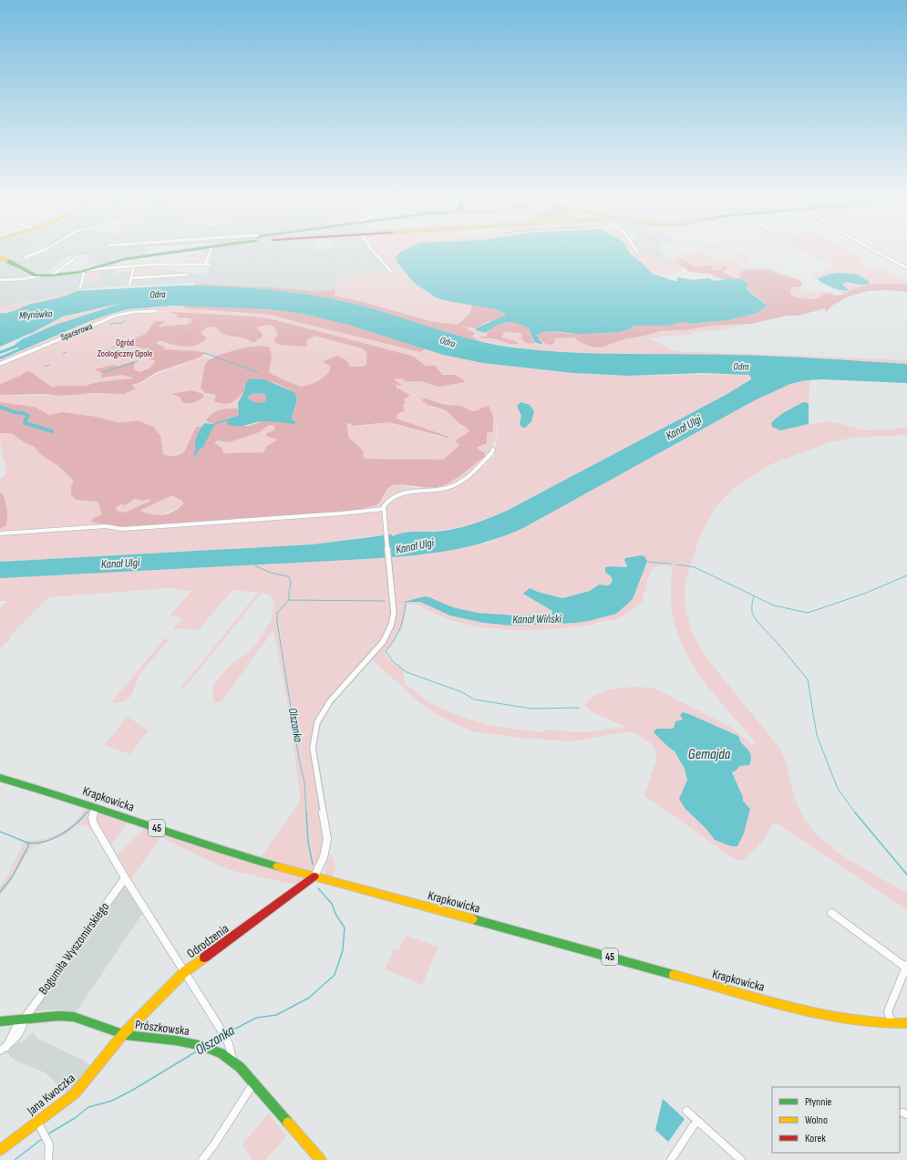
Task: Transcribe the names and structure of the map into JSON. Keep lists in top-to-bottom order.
{
  "streets": {
    "main road": [
      "Krapkowicka",
      "45",
      "Odrodzenia",
      "Prószkowska",
      "Jana Kwoczka"
    ],
    "street": ["Spacerowa", "Bogumiła Wyszomirskiego"]
  },
  "crossings": [
    ["Krapkowicka", "Odrodzenia"],
    ["Odrodzenia", "Prószkowska"],
    ["Odrodzenia", "Jana Kwoczka"],
    ["Bogumiła Wyszomirskiego", "Prószkowska"],
    ["Prószkowska", "Jana Kwoczka"]
  ],
  "water": [
    "Odra",
    "Młynówka",
    "Kanał Ulgi",
    "Kanał Wiński",
    "Olszanka",
    "Gemajda"
  ],
  "parks": ["Ogród Zoologiczny Opole"],
  "legend": ["Płynnie", "Wolno", "Korek"]
}
